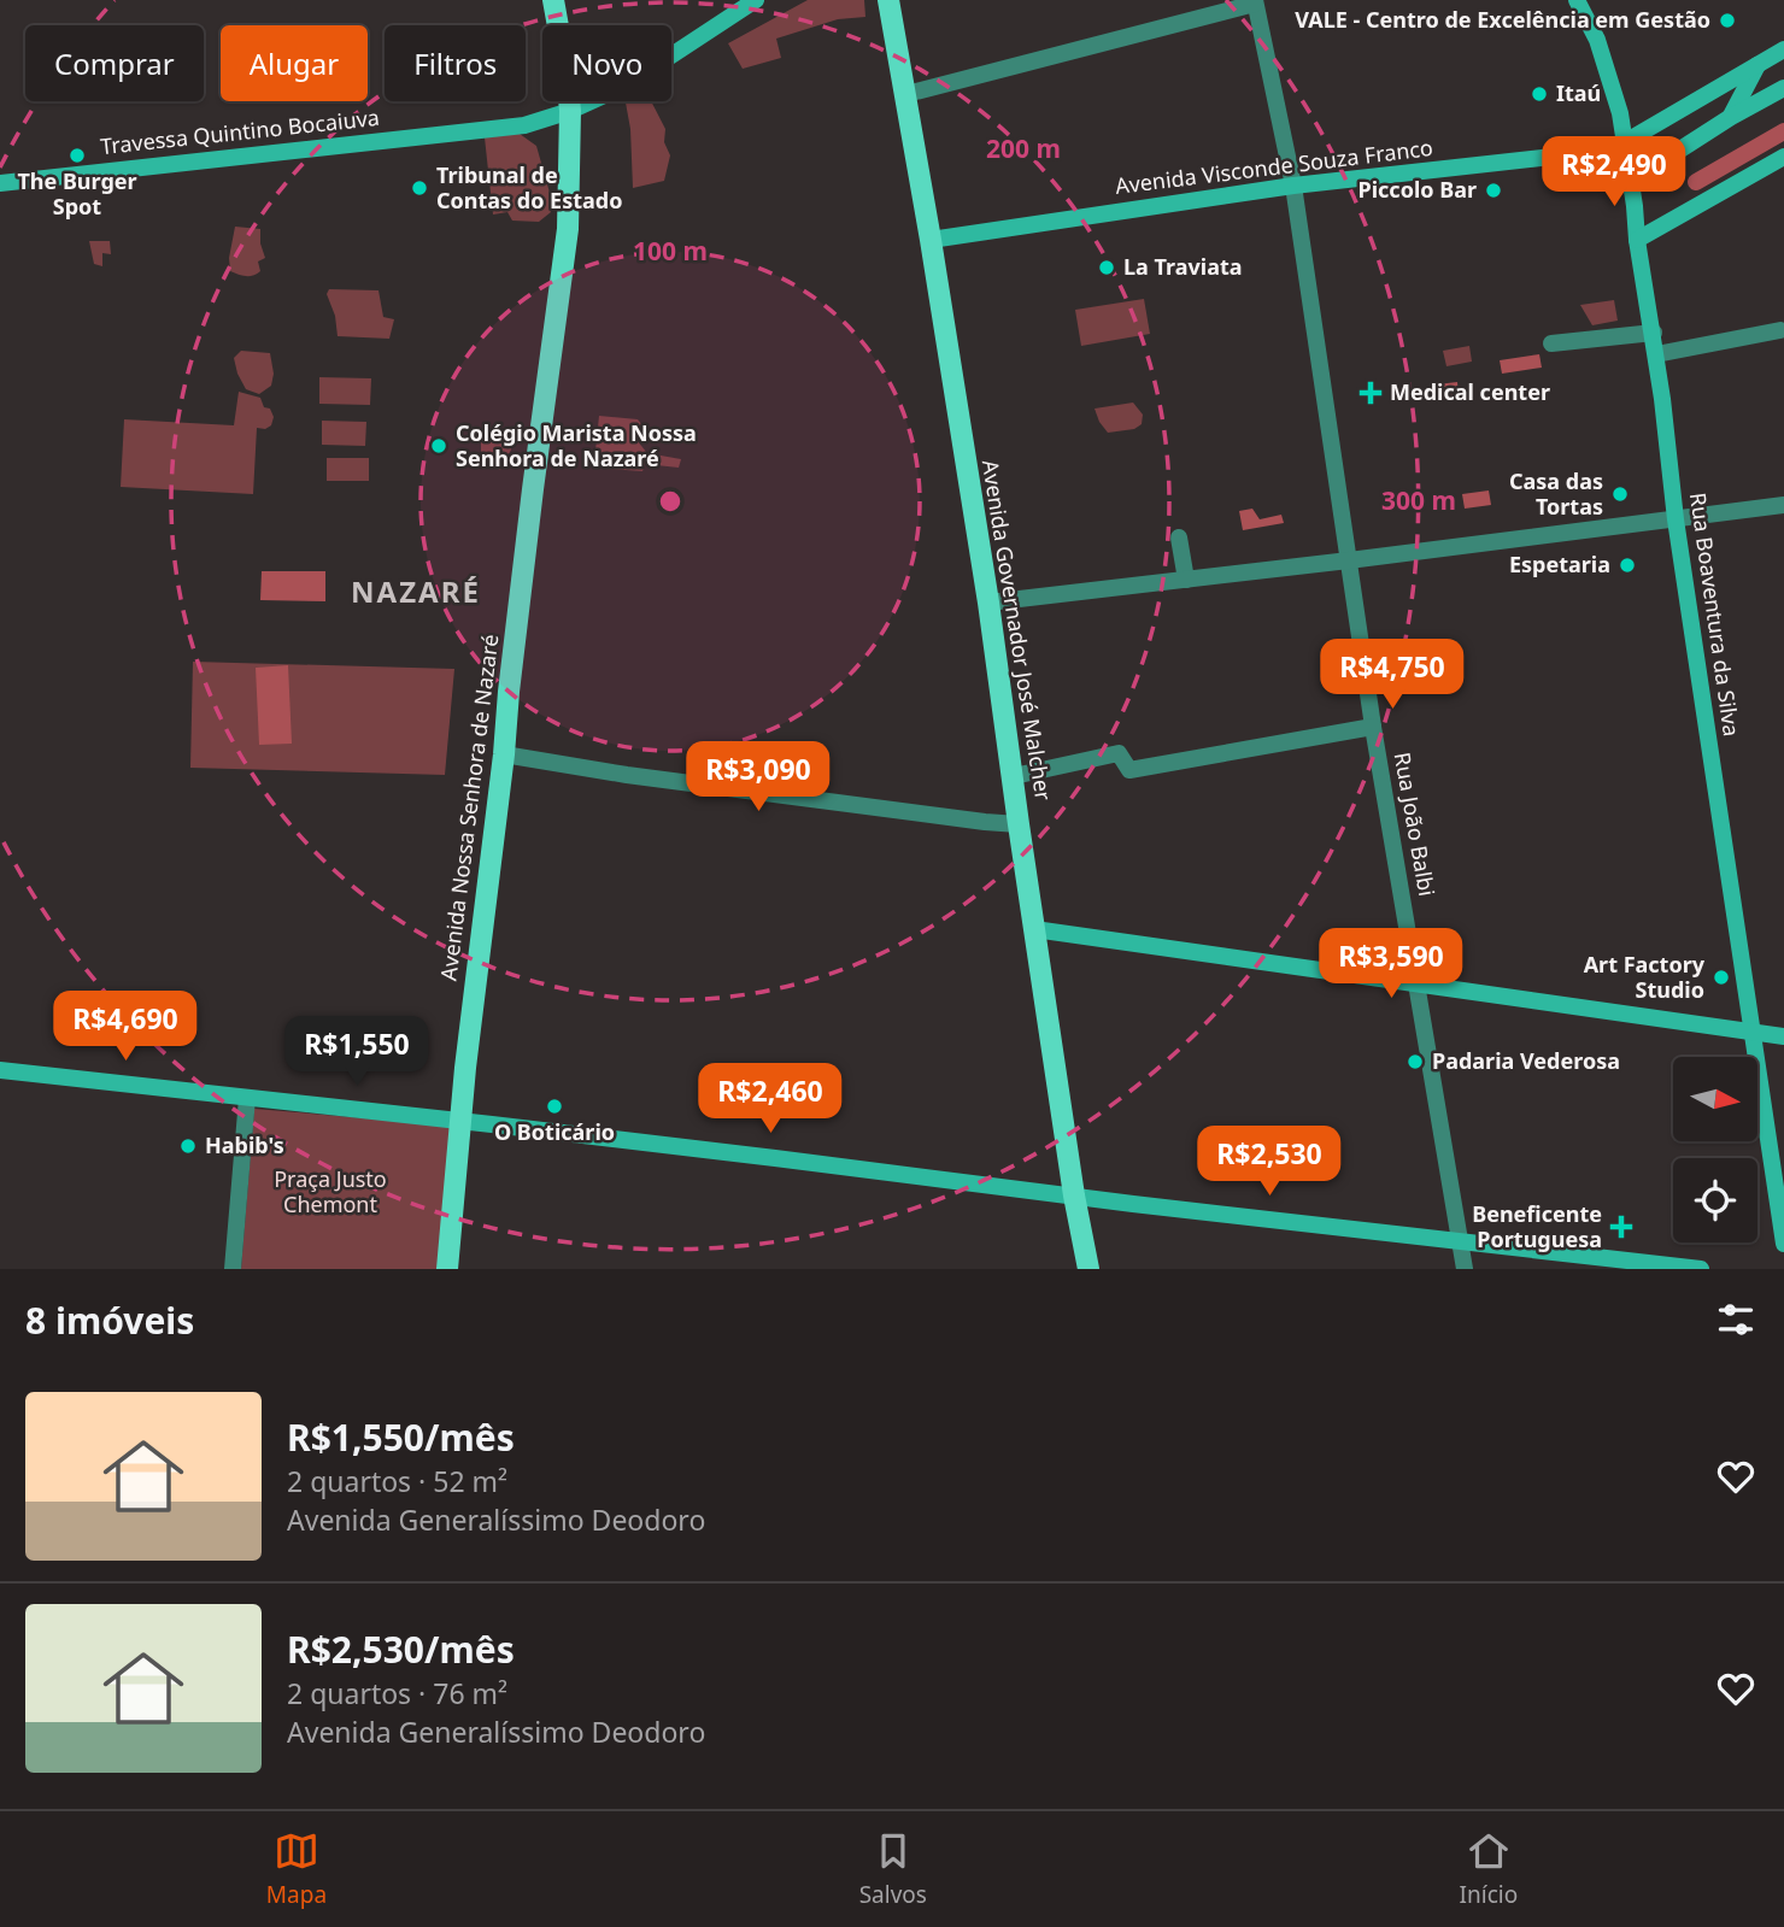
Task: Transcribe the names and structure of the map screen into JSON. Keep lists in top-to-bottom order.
{
  "streets": {
    "main road": ["Avenida Governador José Malcher", "Avenida Nossa Senhora de Nazaré"],
    "street": [
      "Travessa Quintino Bocaiuva",
      "Avenida Visconde Souza Franco",
      "Rua Boaventura da Silva",
      "Rua João Balbi"
    ]
  },
  "crossings": [
    ["Travessa Quintino Bocaiuva", "Avenida Nossa Senhora de Nazaré"],
    ["Avenida Visconde Souza Franco", "Rua Boaventura da Silva"],
    ["Avenida Visconde Souza Franco", "Avenida Governador José Malcher"],
    ["Avenida Visconde Souza Franco", "Rua João Balbi"]
  ],
  "districts": ["NAZARÉ"],
  "parks": ["Praça Justo Chemont"],
  "places": {
    "other": [
      "VALE - Centro de Excelência em Gestão",
      "Itaú",
      "The Burger Spot",
      "Tribunal de Contas do Estado",
      "Piccolo Bar",
      "La Traviata",
      "Colégio Marista Nossa Senhora de Nazaré",
      "Casa das Tortas",
      "Espetaria",
      "Art Factory Studio",
      "Padaria Vederosa",
      "O Boticário",
      "Habib's"
    ],
    "health": ["Medical center", "Beneficente Portuguesa"]
  },
  "north": "right",
  "page": {
    "chip": [
      "Comprar",
      "Alugar",
      "Filtros",
      "Novo"
    ],
    "price": [
      "R$2,490",
      "R$4,750",
      "R$3,090",
      "R$3,590",
      "R$4,690",
      "R$1,550",
      "R$2,460",
      "R$2,530"
    ],
    "heading": "8 imóveis",
    "list": [
      {
        "name": "R$1,550/mês",
        "note": "2 quartos · 52 m² · Avenida Generalíssimo Deodoro"
      },
      {
        "name": "R$2,530/mês",
        "note": "2 quartos · 76 m² · Avenida Generalíssimo Deodoro"
      }
    ],
    "tabs": ["Mapa", "Salvos", "Início"]
  },
  "rings": ["200 m", "100 m", "300 m"]
}
